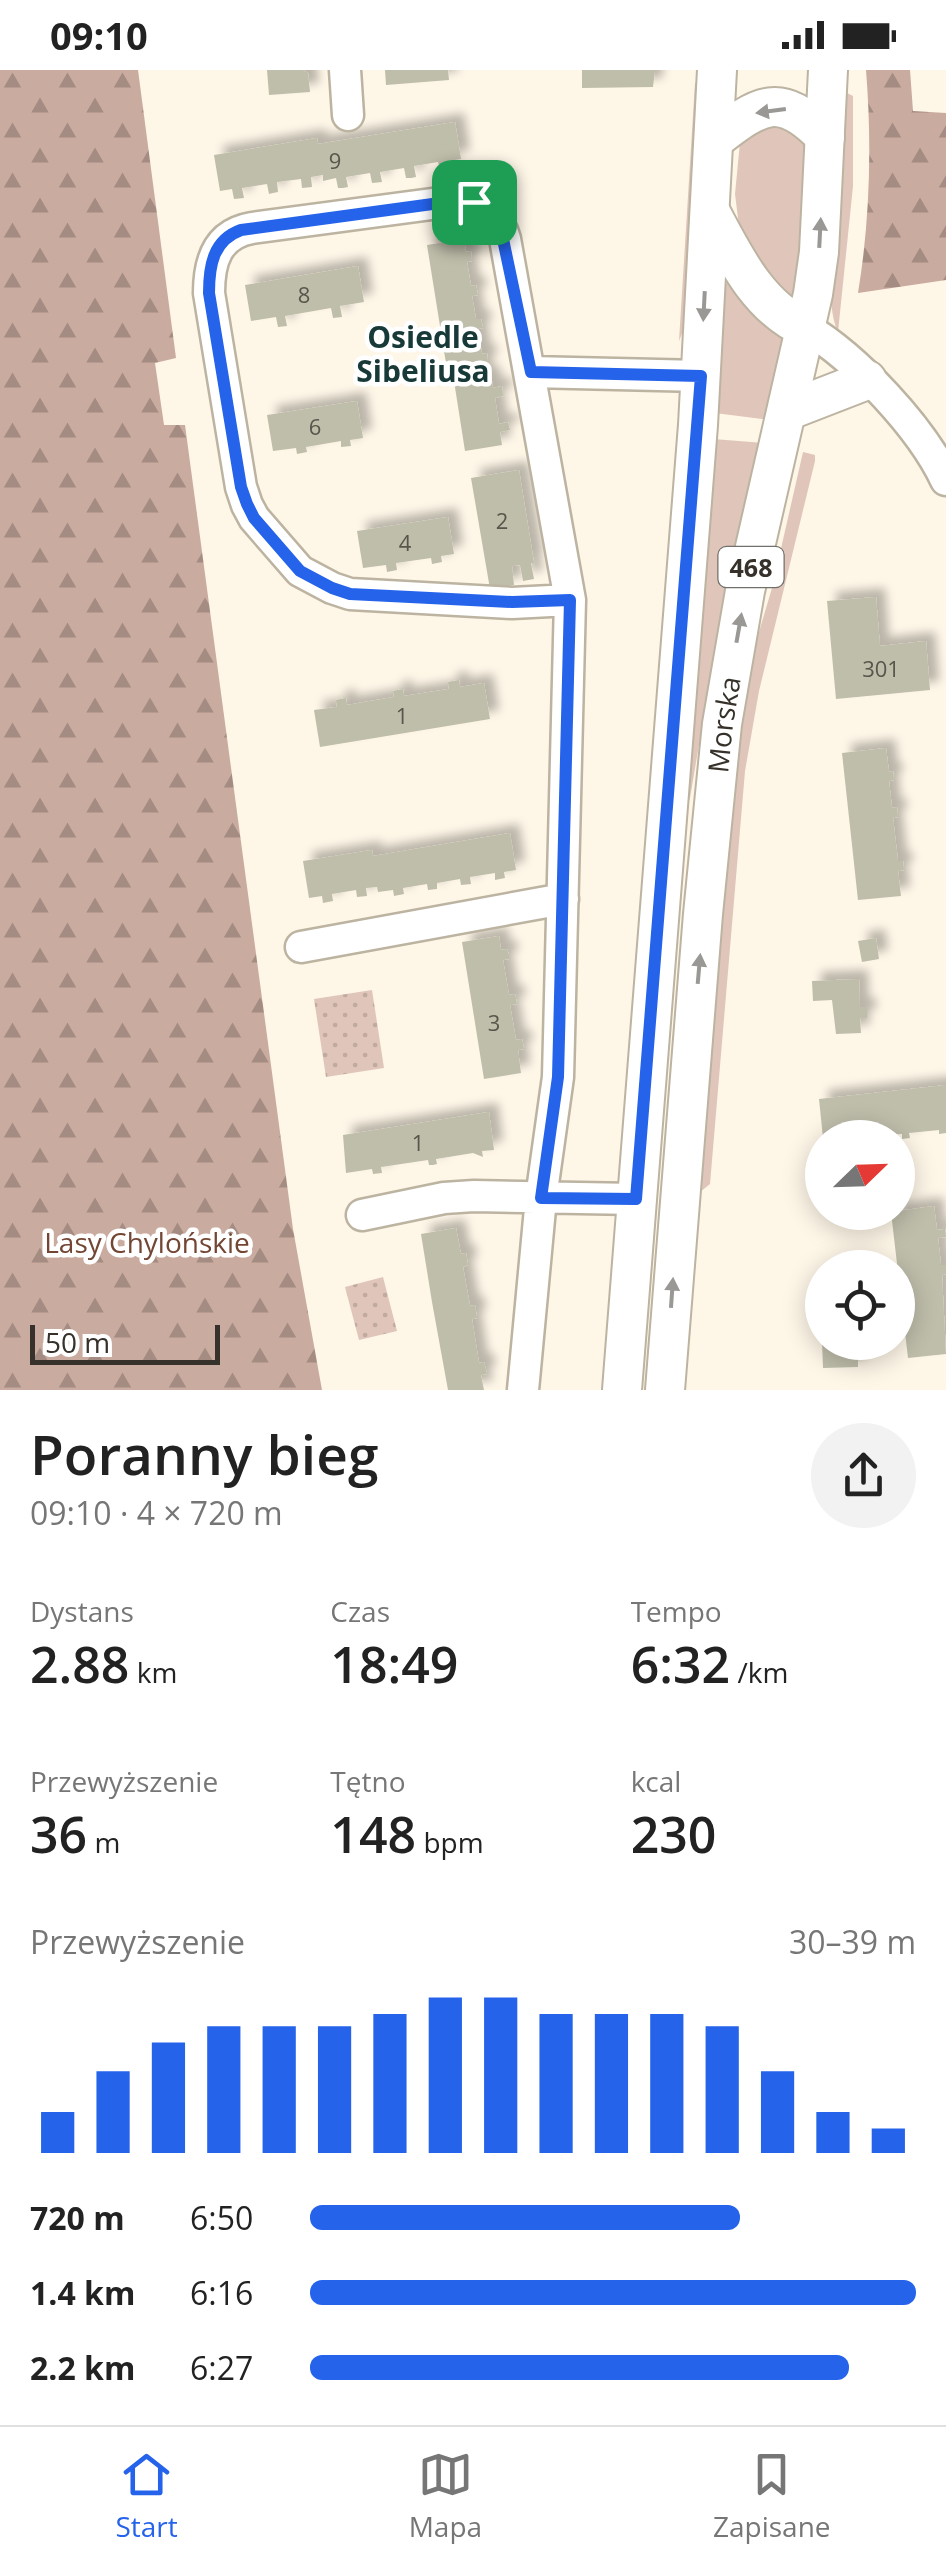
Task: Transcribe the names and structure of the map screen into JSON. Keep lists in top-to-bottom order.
{
  "streets": {
    "main road": ["468", "Morska"]
  },
  "districts": ["Osiedle Sibeliusa"],
  "parks": ["Lasy Chylońskie"],
  "house_numbers": [
    "9",
    "8",
    "6",
    "2",
    "4",
    "301",
    "1",
    "3",
    "1"
  ],
  "scale_bar": "50 m",
  "north": "top right",
  "page": {
    "status": "09:10",
    "scale": "50 m",
    "heading": ["Poranny bieg", "09:10 · 4 × 720 m"],
    "stats": [
      ["Dystans", "2.88 km"],
      ["Czas", "18:49"],
      ["Tempo", "6:32 /km"],
      ["Przewyższenie", "36 m"],
      ["Tętno", "148 bpm"],
      ["kcal", "230"]
    ],
    "chart": ["Przewyższenie", "30–39 m"],
    "list": [
      {
        "name": "720 m",
        "note": "6:50"
      },
      {
        "name": "1.4 km",
        "note": "6:16"
      },
      {
        "name": "2.2 km",
        "note": "6:27"
      }
    ],
    "tabs": ["Start", "Mapa", "Zapisane"]
  }
}
